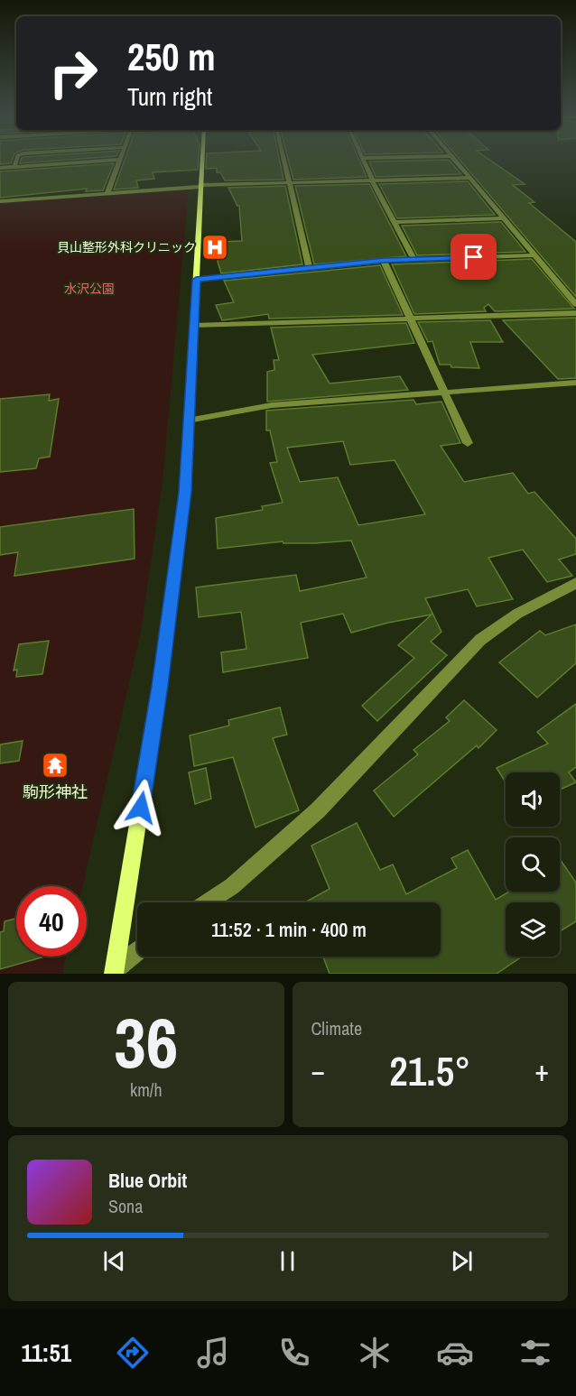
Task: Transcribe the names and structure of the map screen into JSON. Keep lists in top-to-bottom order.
{
  "parks": ["水沢公園"],
  "places": {
    "hospital": ["貝山整形外科クリニック"],
    "temple": ["駒形神社"]
  },
  "page": {
    "turn": ["250 m", "Turn right"],
    "limit": "40",
    "trip": "11:52 · 1 min · 400 m",
    "tile": [
      ["36", "km/h"],
      "Climate"
    ],
    "heat": ["−", "21.5°", "+"],
    "song": ["Blue Orbit", "Sona"],
    "tabs": "11:51"
  }
}
